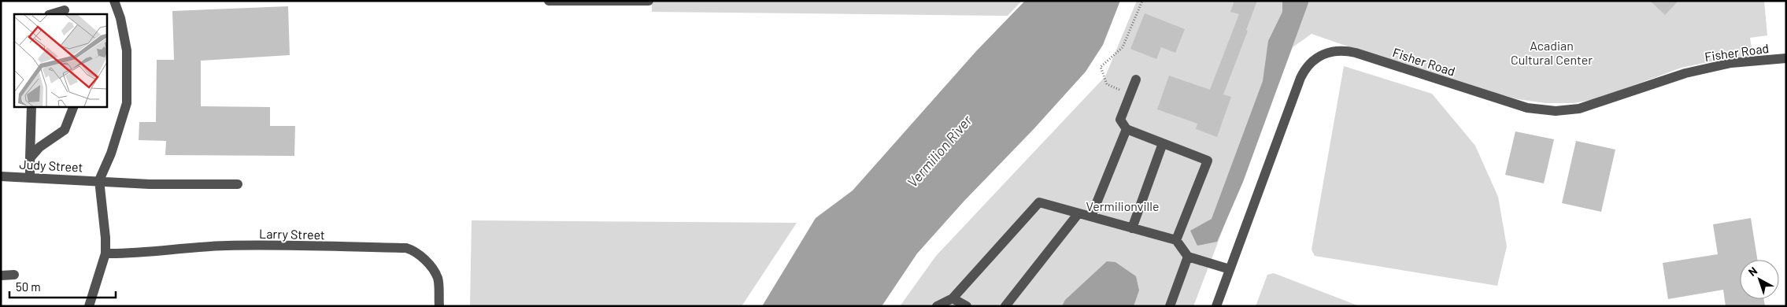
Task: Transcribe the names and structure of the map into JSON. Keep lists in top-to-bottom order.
{
  "streets": {
    "street": ["Fisher Road", "Judy Street", "Larry Street"]
  },
  "water": ["Vermilion River"],
  "parks": ["Acadian Cultural Center", "Vermilionville"],
  "scale_bar": "50 m",
  "north": "top left"
}
